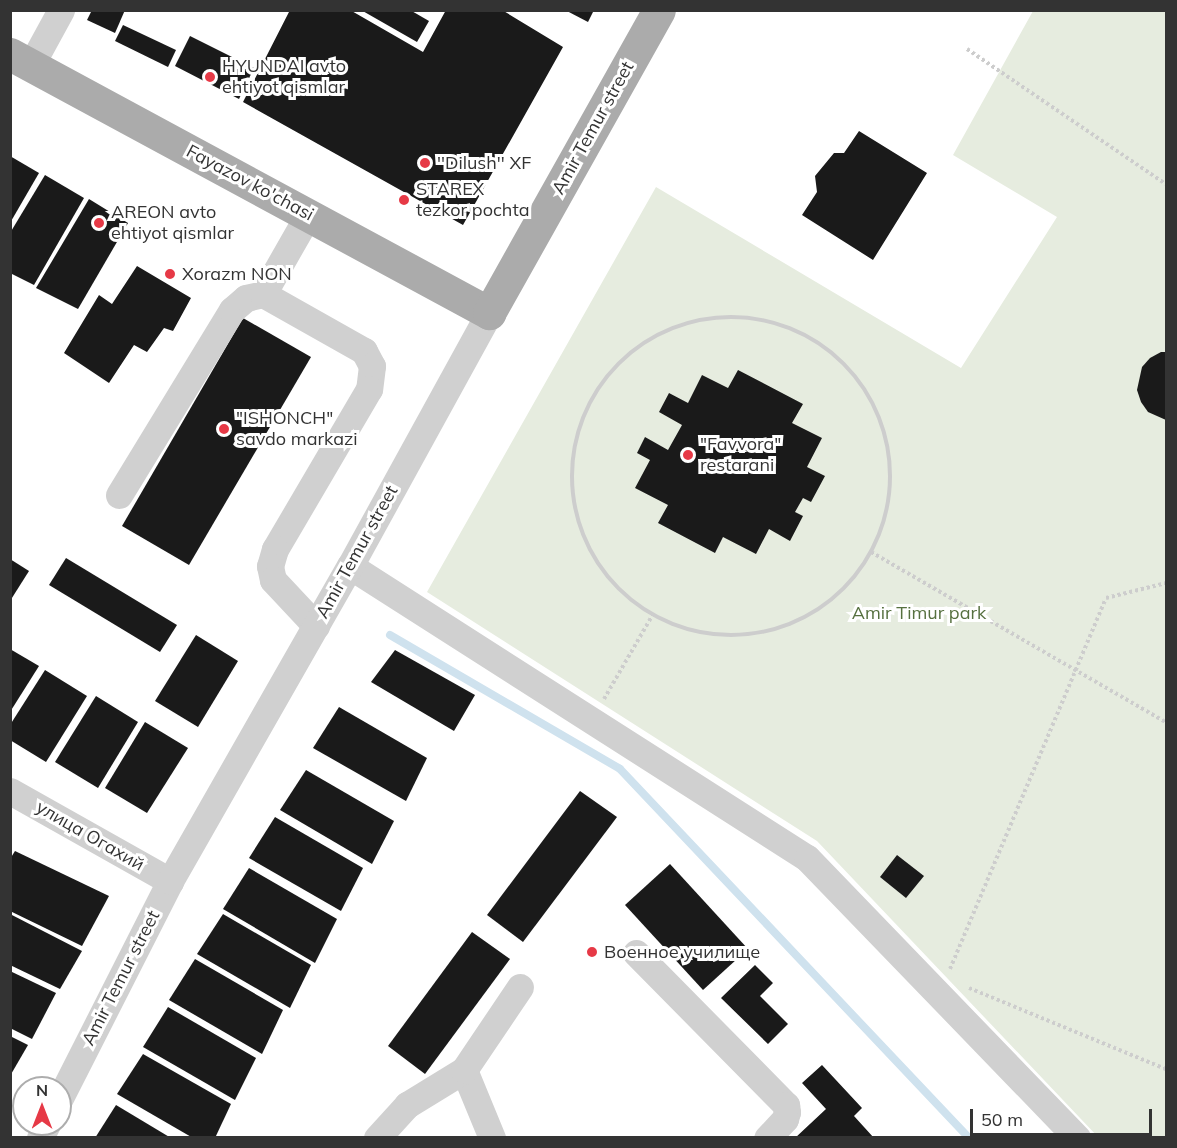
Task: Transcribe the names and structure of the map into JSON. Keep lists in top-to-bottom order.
{
  "streets": {
    "main road": ["Amir Temur street", "Fayazov ko'chasi"],
    "street": ["улица Огахий"]
  },
  "crossings": [
    ["Amir Temur street", "Fayazov ko'chasi"],
    ["Amir Temur street", "улица Огахий"]
  ],
  "parks": ["Amir Timur park"],
  "places": [
    "HYUNDAI avto ehtiyot qismlar",
    "''Dilush'' XF",
    "STAREX tezkor pochta",
    "AREON avto ehtiyot qismlar",
    "Xorazm NON",
    "\"ISHONCH\" savdo markazi",
    "\"Favvora\" restarani",
    "Военное училище"
  ],
  "scale_bar": "50 m",
  "north": "top"
}
